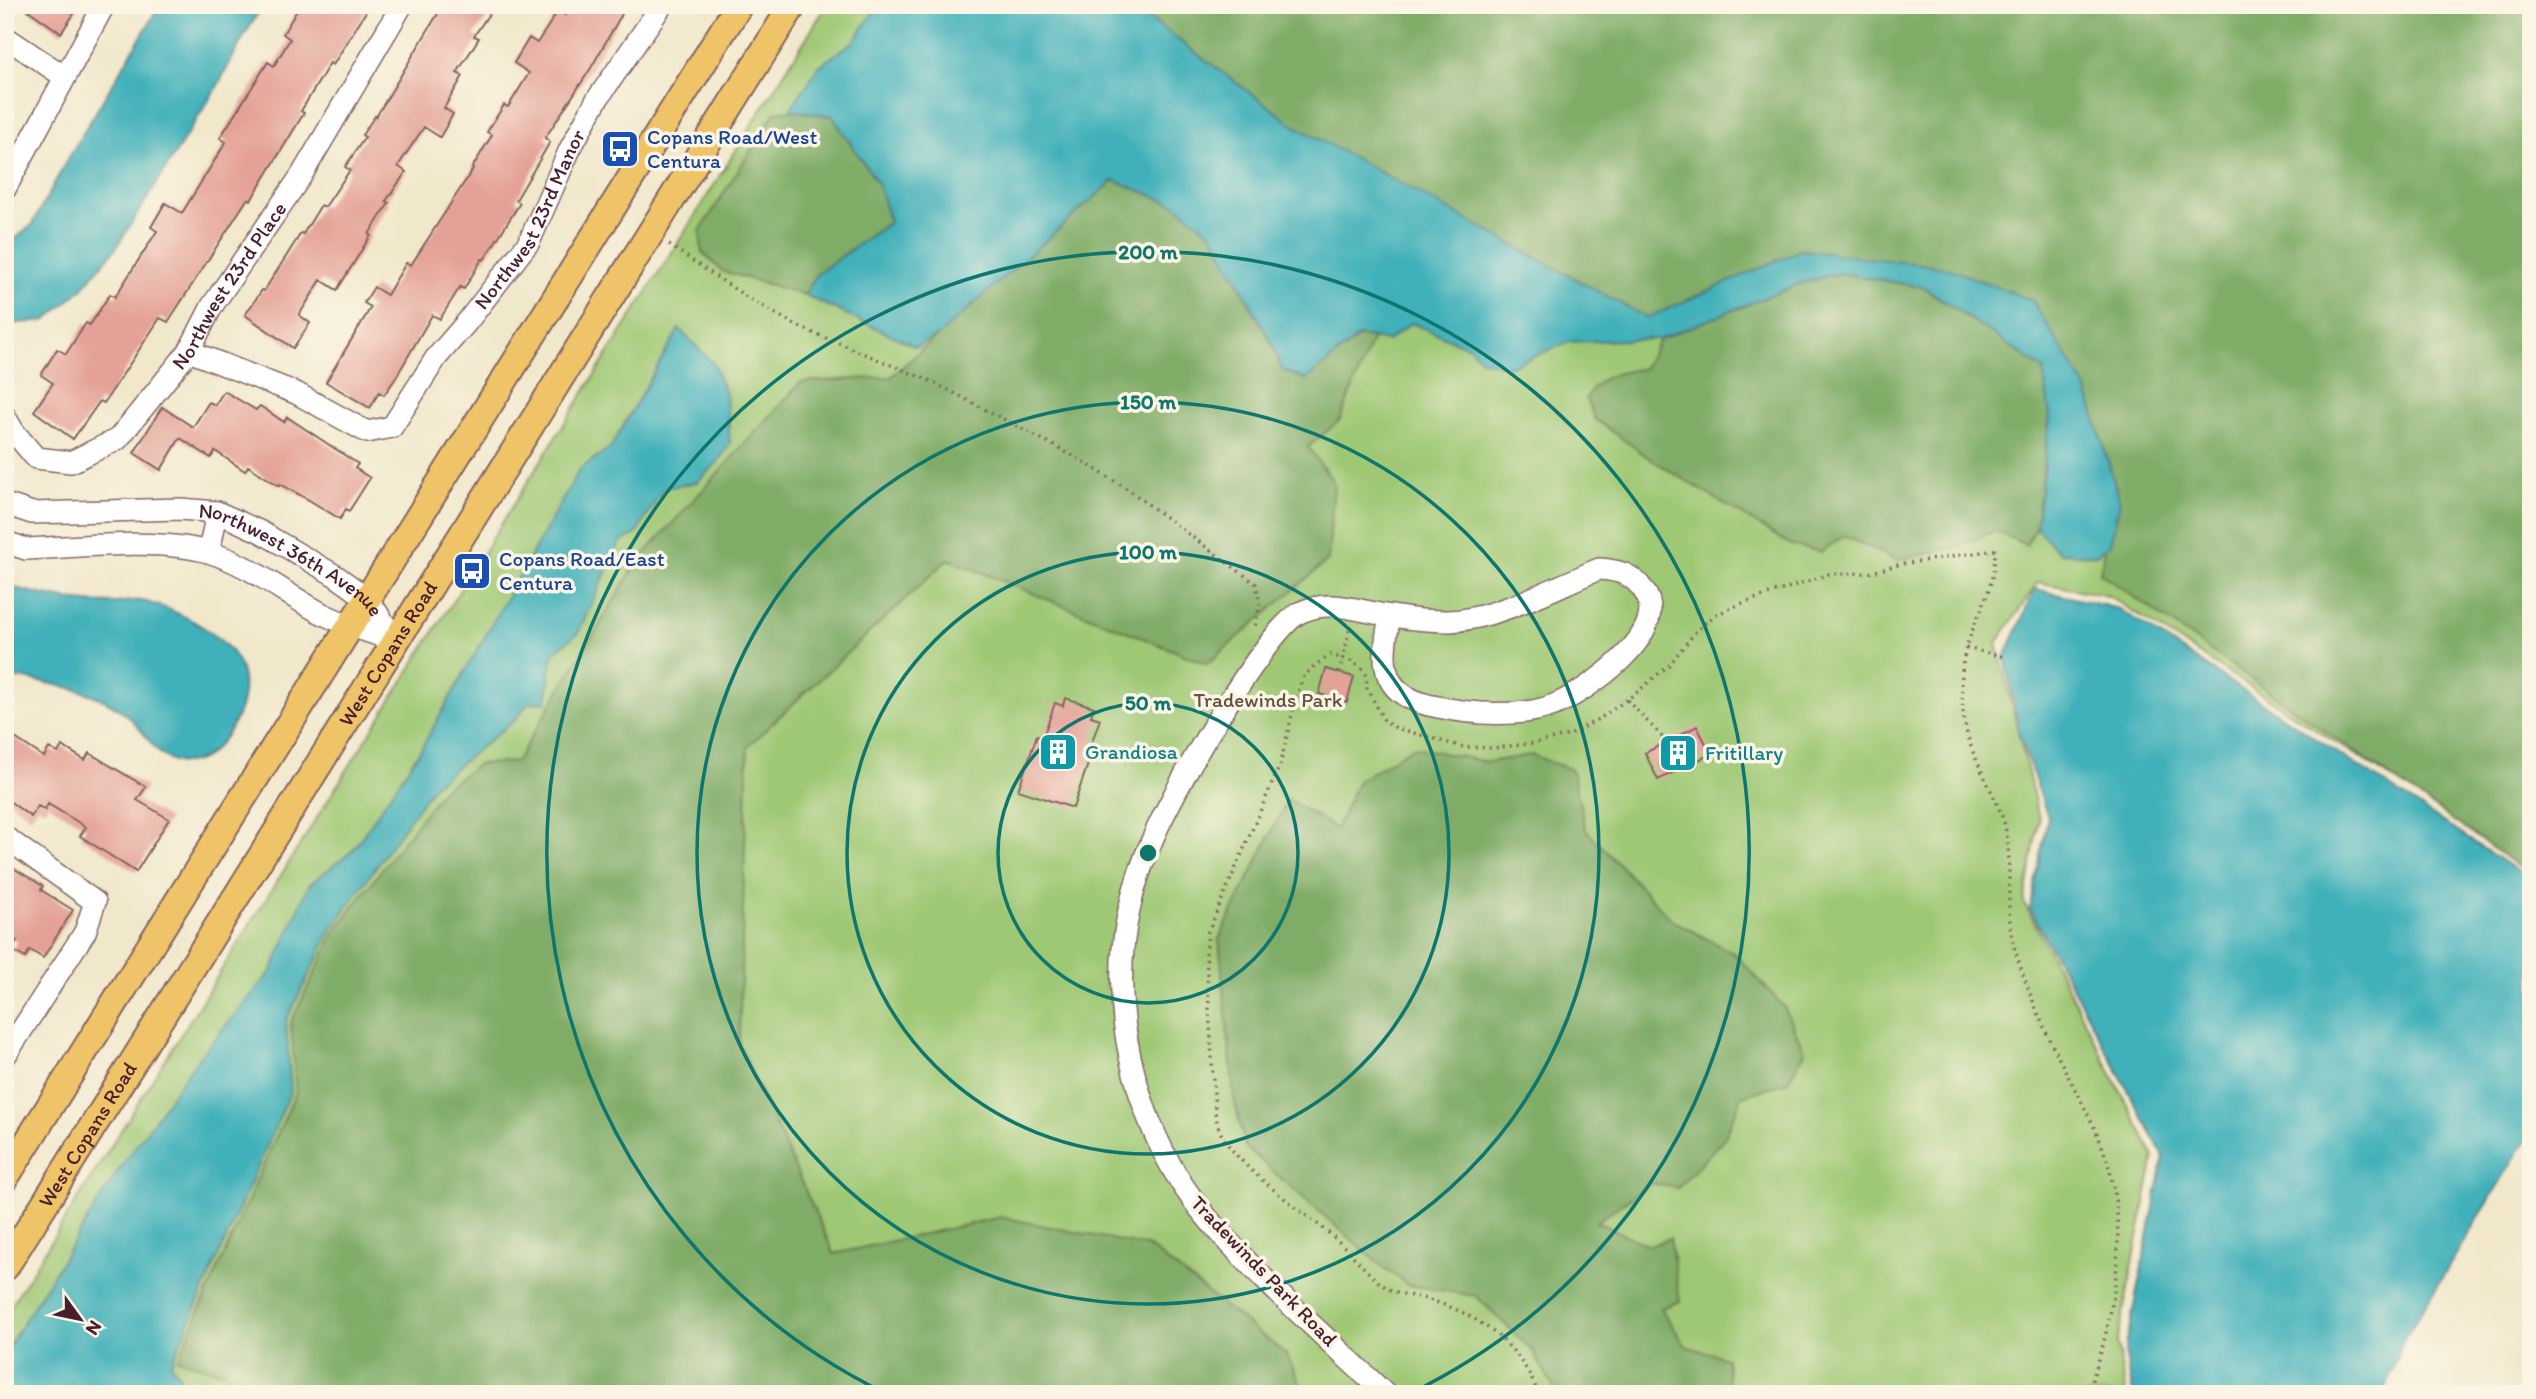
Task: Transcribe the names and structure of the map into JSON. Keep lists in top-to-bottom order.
{
  "streets": {
    "main road": ["West Copans Road"],
    "street": [
      "Northwest 23rd Manor",
      "Northwest 23rd Place",
      "Northwest 36th Avenue",
      "Tradewinds Park Road"
    ]
  },
  "crossings": [
    ["Northwest 23rd Manor", "Northwest 23rd Place"],
    ["Northwest 36th Avenue", "West Copans Road"]
  ],
  "parks": ["Tradewinds Park"],
  "places": {
    "bus stop": ["Copans Road/West Centura", "Copans Road/East Centura"],
    "building": ["Grandiosa", "Fritillary"]
  },
  "north": "bottom right",
  "rings": [
    "200 m",
    "150 m",
    "100 m",
    "50 m"
  ]
}
